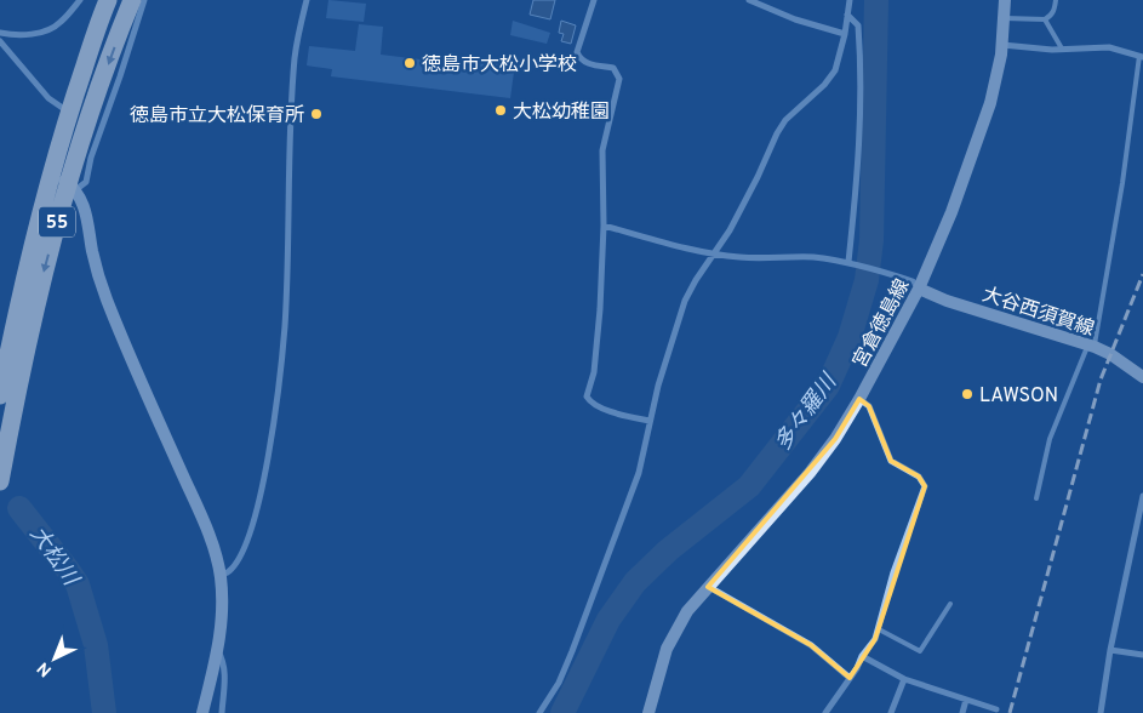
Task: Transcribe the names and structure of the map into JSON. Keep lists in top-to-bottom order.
{
  "streets": {
    "highway": ["55"],
    "main road": ["大谷西須賀線", "宮倉徳島線"]
  },
  "crossings": [
    ["大谷西須賀線", "宮倉徳島線"]
  ],
  "water": ["多々羅川", "大松川"],
  "places": [
    "徳島市大松小学校",
    "大松幼稚園",
    "徳島市立大松保育所",
    "LAWSON"
  ],
  "north": "bottom left"
}
